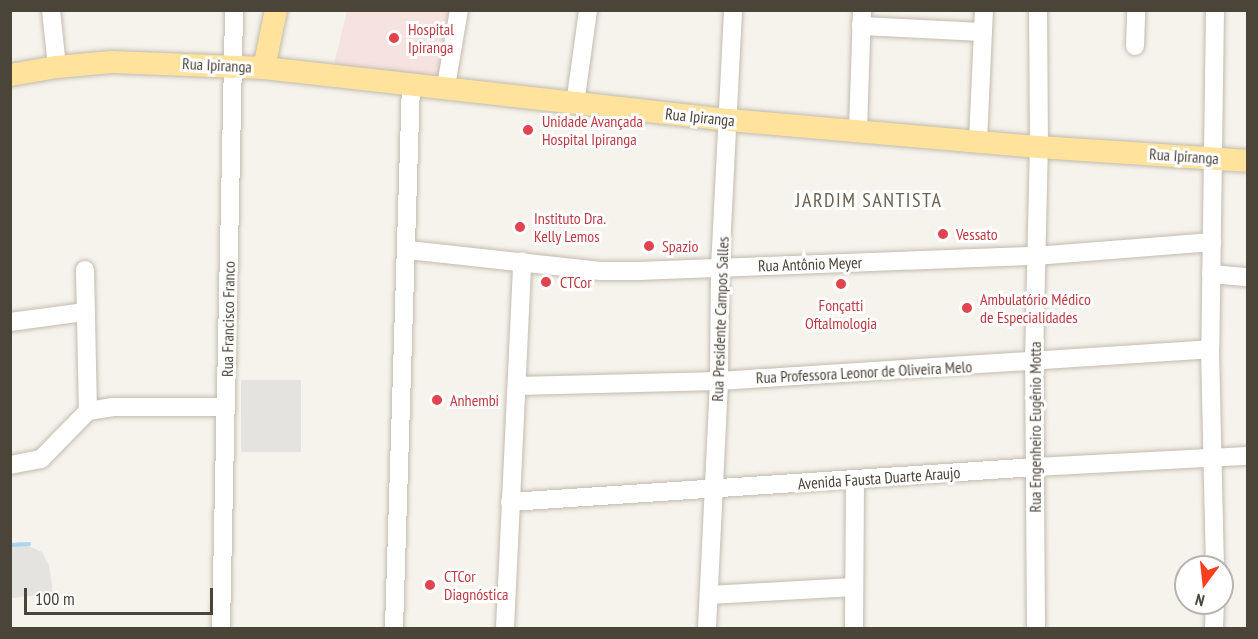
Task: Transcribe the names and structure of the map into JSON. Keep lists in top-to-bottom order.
{
  "streets": {
    "main road": ["Rua Ipiranga"],
    "street": [
      "Rua Antônio Meyer",
      "Rua Francisco Franco",
      "Rua Presidente Campos Salles",
      "Rua Professora Leonor de Oliveira Melo",
      "Rua Engenheiro Eugênio Motta",
      "Avenida Fausta Duarte Araujo"
    ]
  },
  "crossings": [
    ["Rua Ipiranga", "Rua Francisco Franco"],
    ["Rua Ipiranga", "Rua Presidente Campos Salles"],
    ["Rua Ipiranga", "Rua Engenheiro Eugênio Motta"],
    ["Rua Antônio Meyer", "Rua Presidente Campos Salles"],
    ["Rua Antônio Meyer", "Rua Engenheiro Eugênio Motta"],
    ["Rua Presidente Campos Salles", "Rua Professora Leonor de Oliveira Melo"],
    ["Rua Presidente Campos Salles", "Avenida Fausta Duarte Araujo"],
    ["Rua Professora Leonor de Oliveira Melo", "Rua Engenheiro Eugênio Motta"],
    ["Rua Engenheiro Eugênio Motta", "Avenida Fausta Duarte Araujo"]
  ],
  "districts": ["JARDIM SANTISTA"],
  "places": [
    "Hospital Ipiranga",
    "Unidade Avançada Hospital Ipiranga",
    "Instituto Dra. Kelly Lemos",
    "Vessato",
    "Spazio",
    "CTCor",
    "Fonçatti Oftalmologia",
    "Ambulatório Médico de Especialidades",
    "Anhembi",
    "CTCor Diagnóstica"
  ],
  "scale_bar": "100 m",
  "north": "bottom"
}
